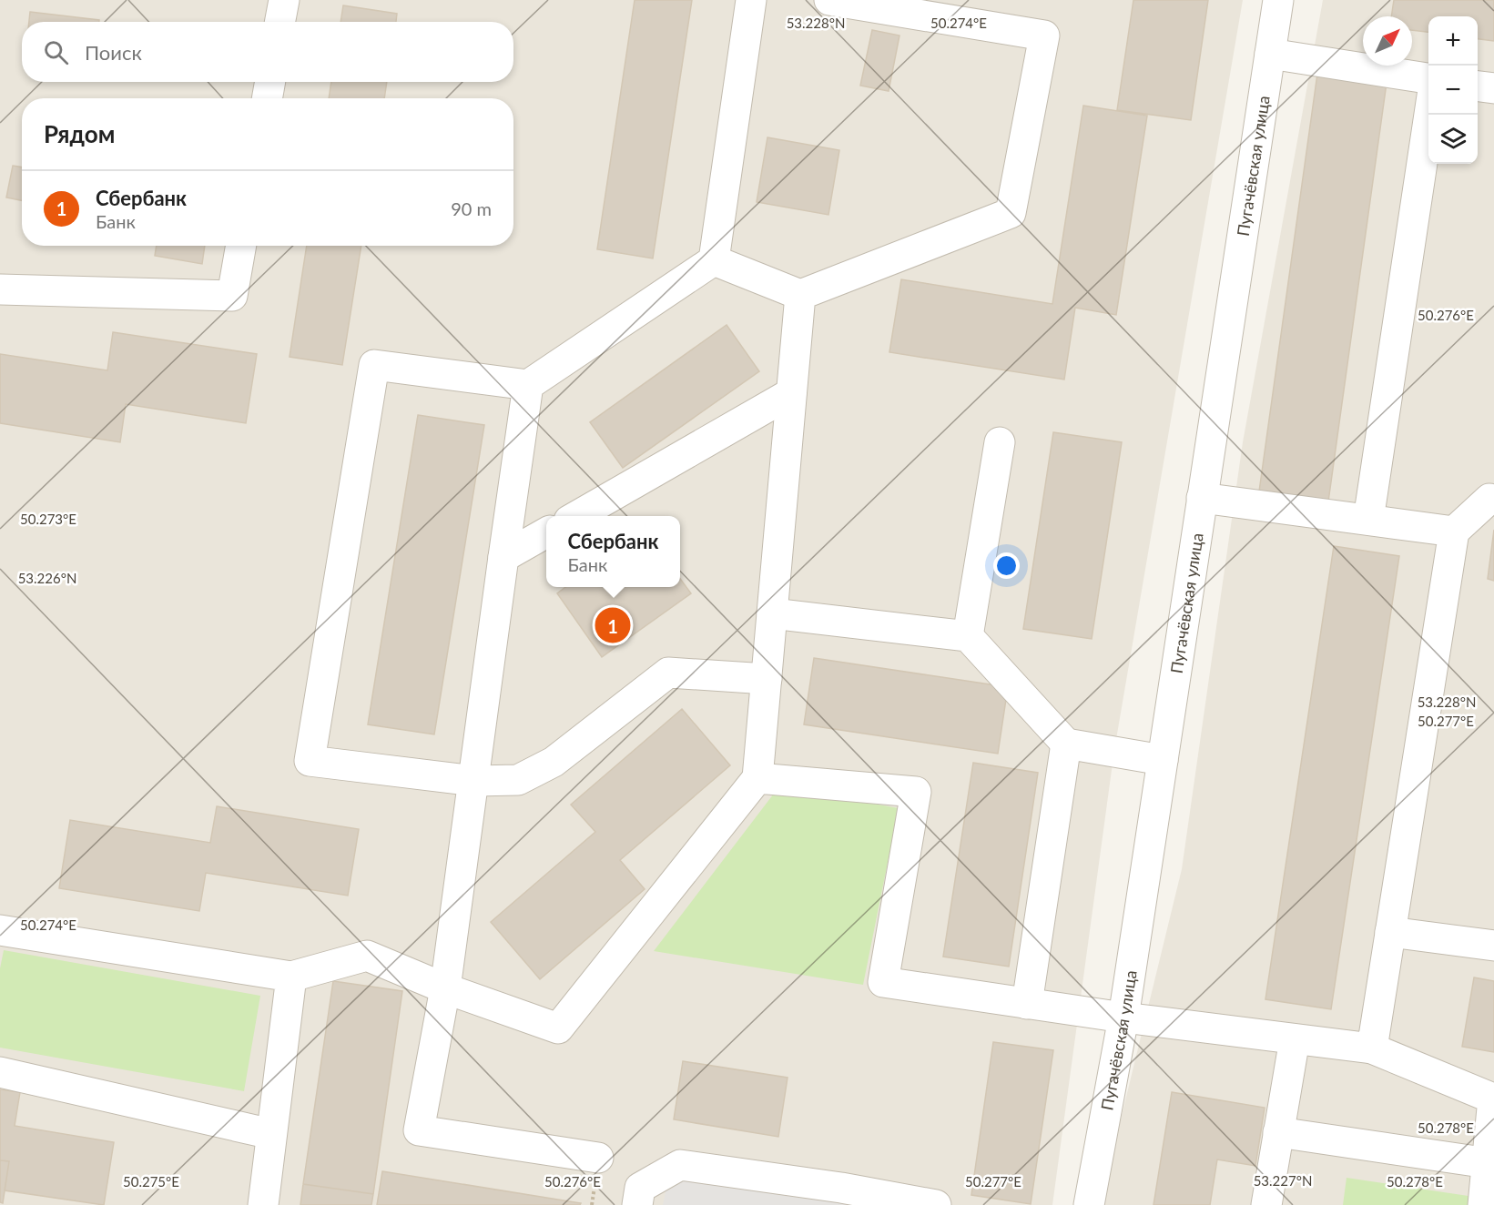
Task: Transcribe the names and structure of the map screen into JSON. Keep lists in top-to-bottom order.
{
  "streets": {
    "street": ["Пугачёвская улица"]
  },
  "north": "top right",
  "page": {
    "map_buttons": ["+", "−"],
    "search": "Поиск",
    "heading": "Рядом",
    "list": [
      {
        "mark": "1",
        "name": "Сбербанк",
        "note": "Банк",
        "value": "90 m"
      }
    ],
    "popup": ["Сбербанк", "Банк"],
    "pins": "1"
  },
  "coordinates": [
    "50.274°E",
    "53.228°N",
    "50.276°E",
    "50.273°E",
    "53.226°N",
    "50.277°E",
    "50.278°E",
    "53.227°N",
    "50.275°E"
  ]
}
